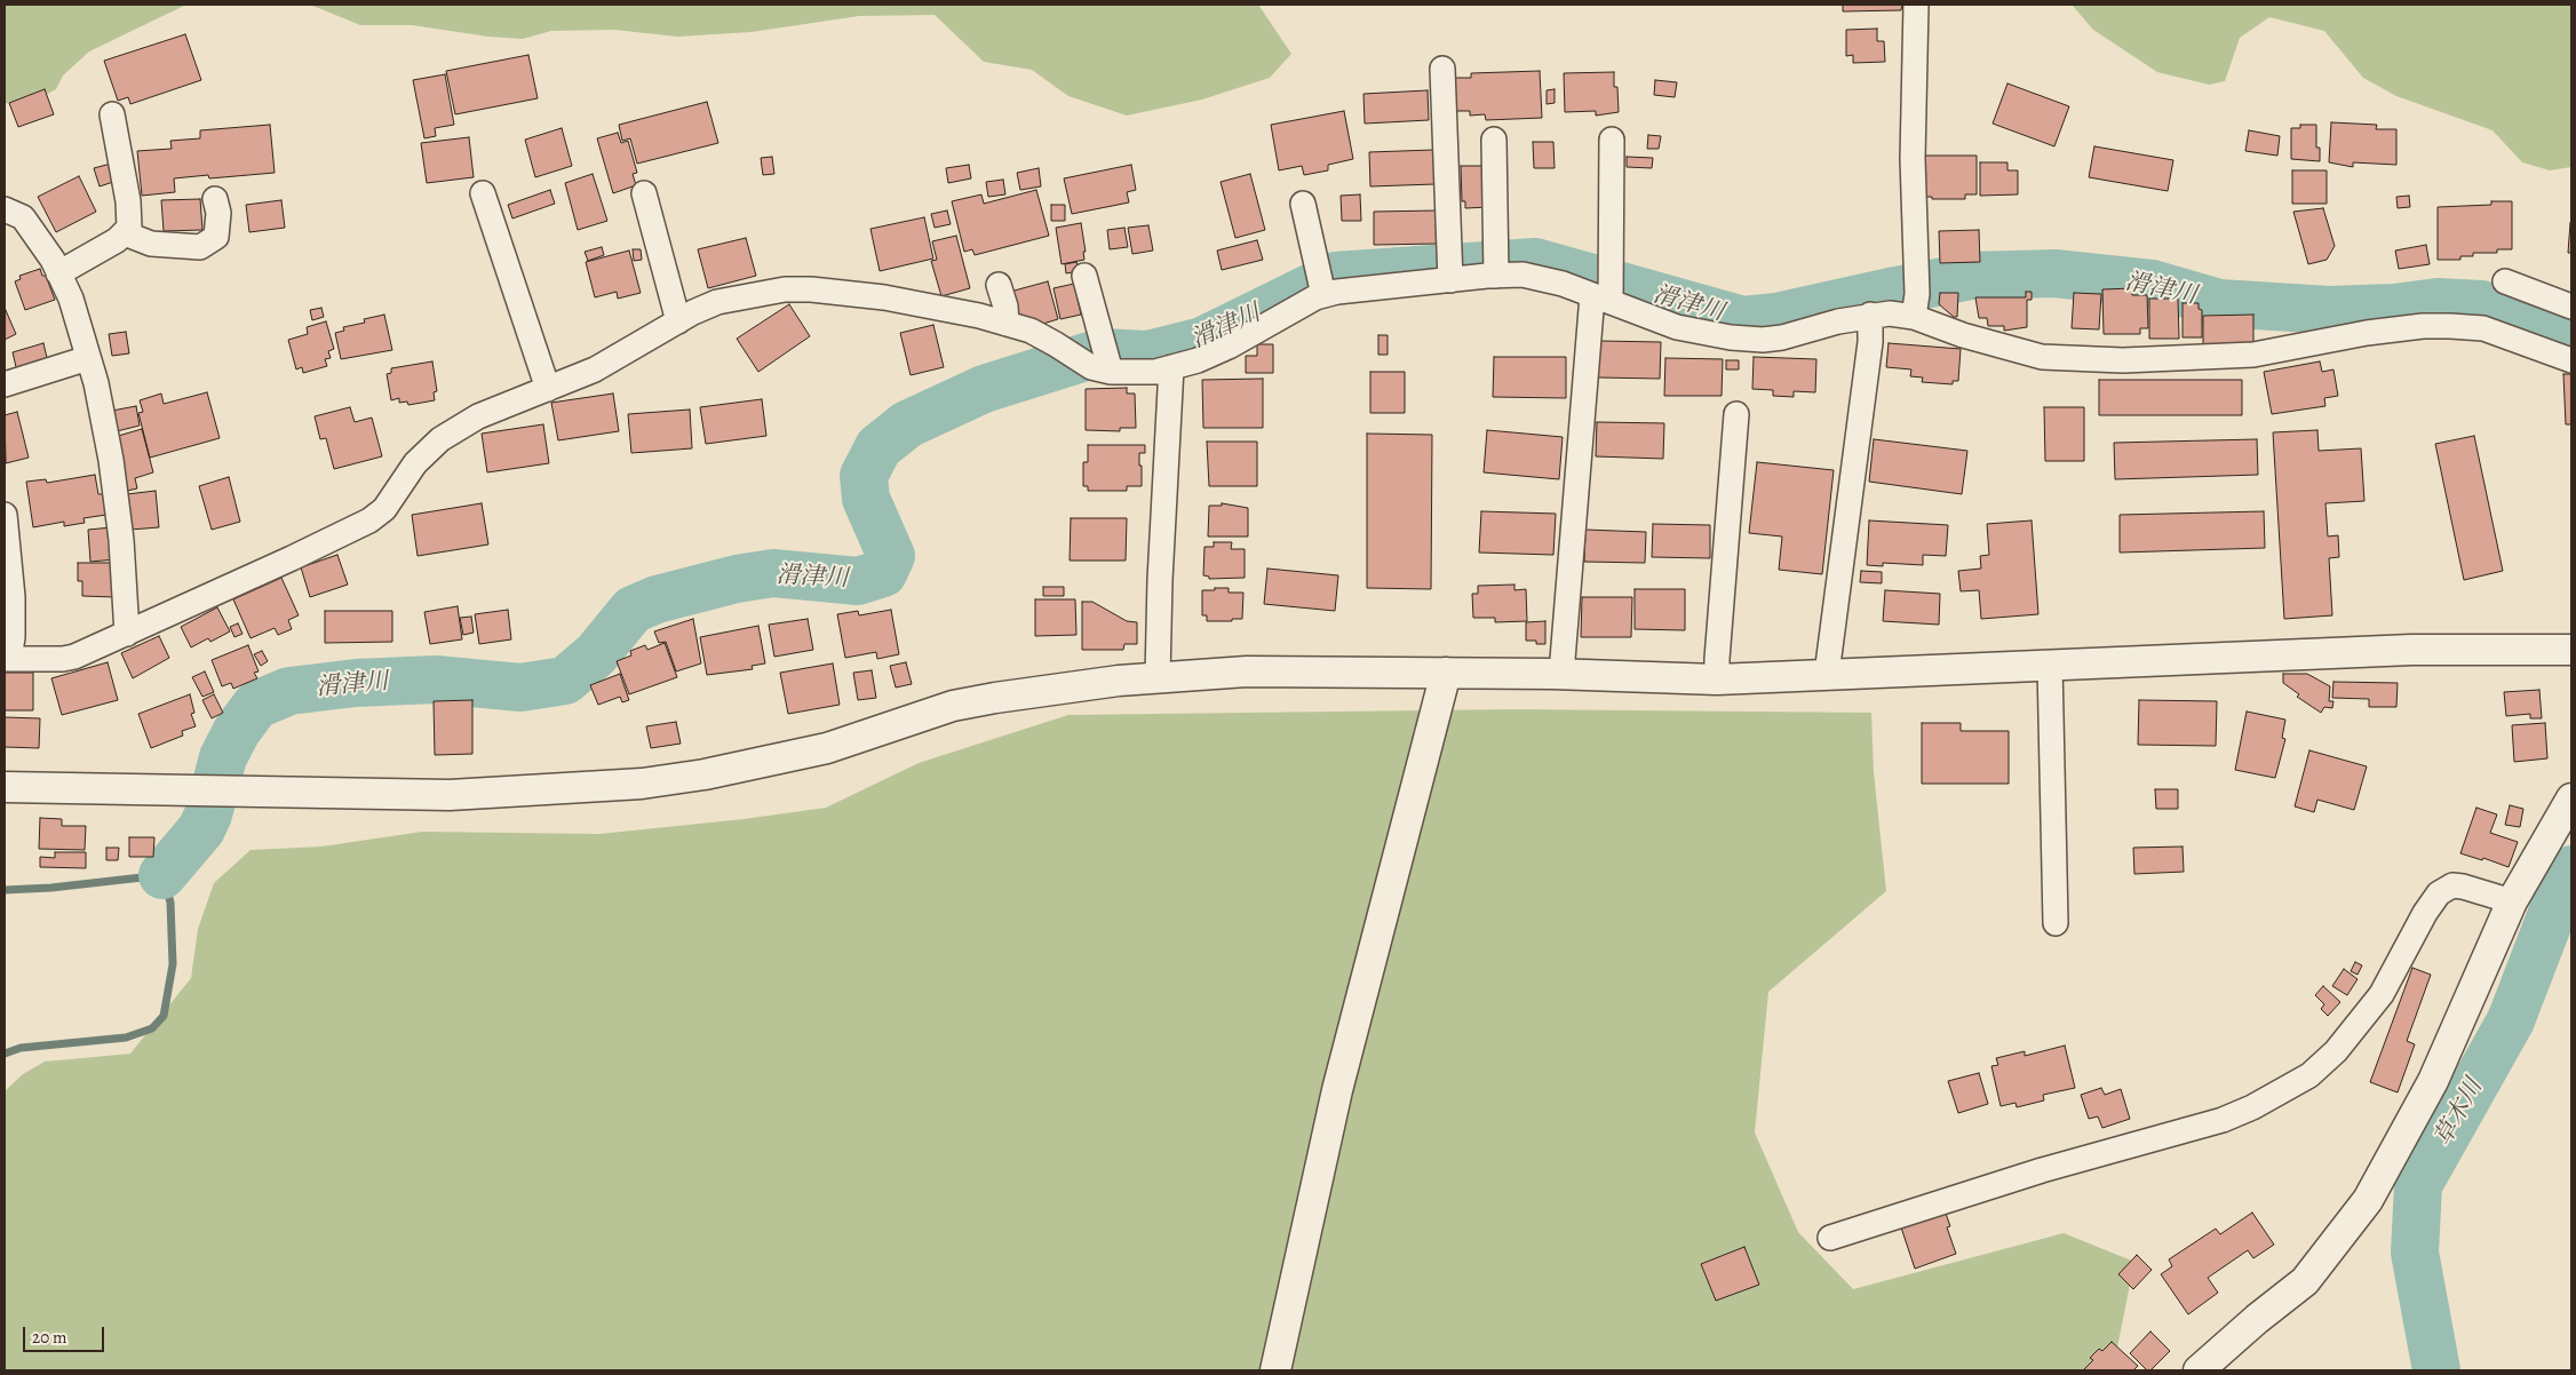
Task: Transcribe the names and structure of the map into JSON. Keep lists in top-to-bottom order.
{
  "water": ["滑津川", "草木川"],
  "scale_bar": "20 m"
}
